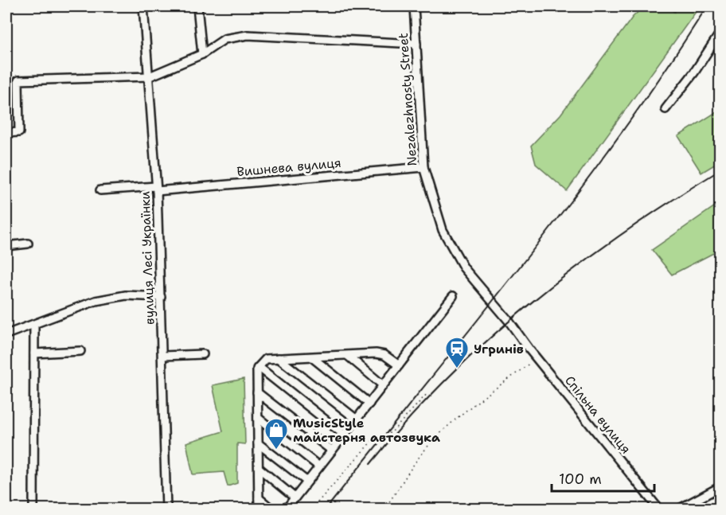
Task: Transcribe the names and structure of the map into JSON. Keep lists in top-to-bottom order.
{
  "streets": {
    "street": [
      "Nezalezhnosty Street",
      "Вишнева вулиця",
      "вулиця Лесі Українки",
      "Спільна вулиця"
    ]
  },
  "crossings": [
    ["Nezalezhnosty Street", "Вишнева вулиця"],
    ["Nezalezhnosty Street", "Спільна вулиця"],
    ["Вишнева вулиця", "вулиця Лесі Українки"]
  ],
  "places": {
    "station": ["Угринів"],
    "shop": ["MusicStyle майстерня автозвука"]
  },
  "scale_bar": "100 m"
}
